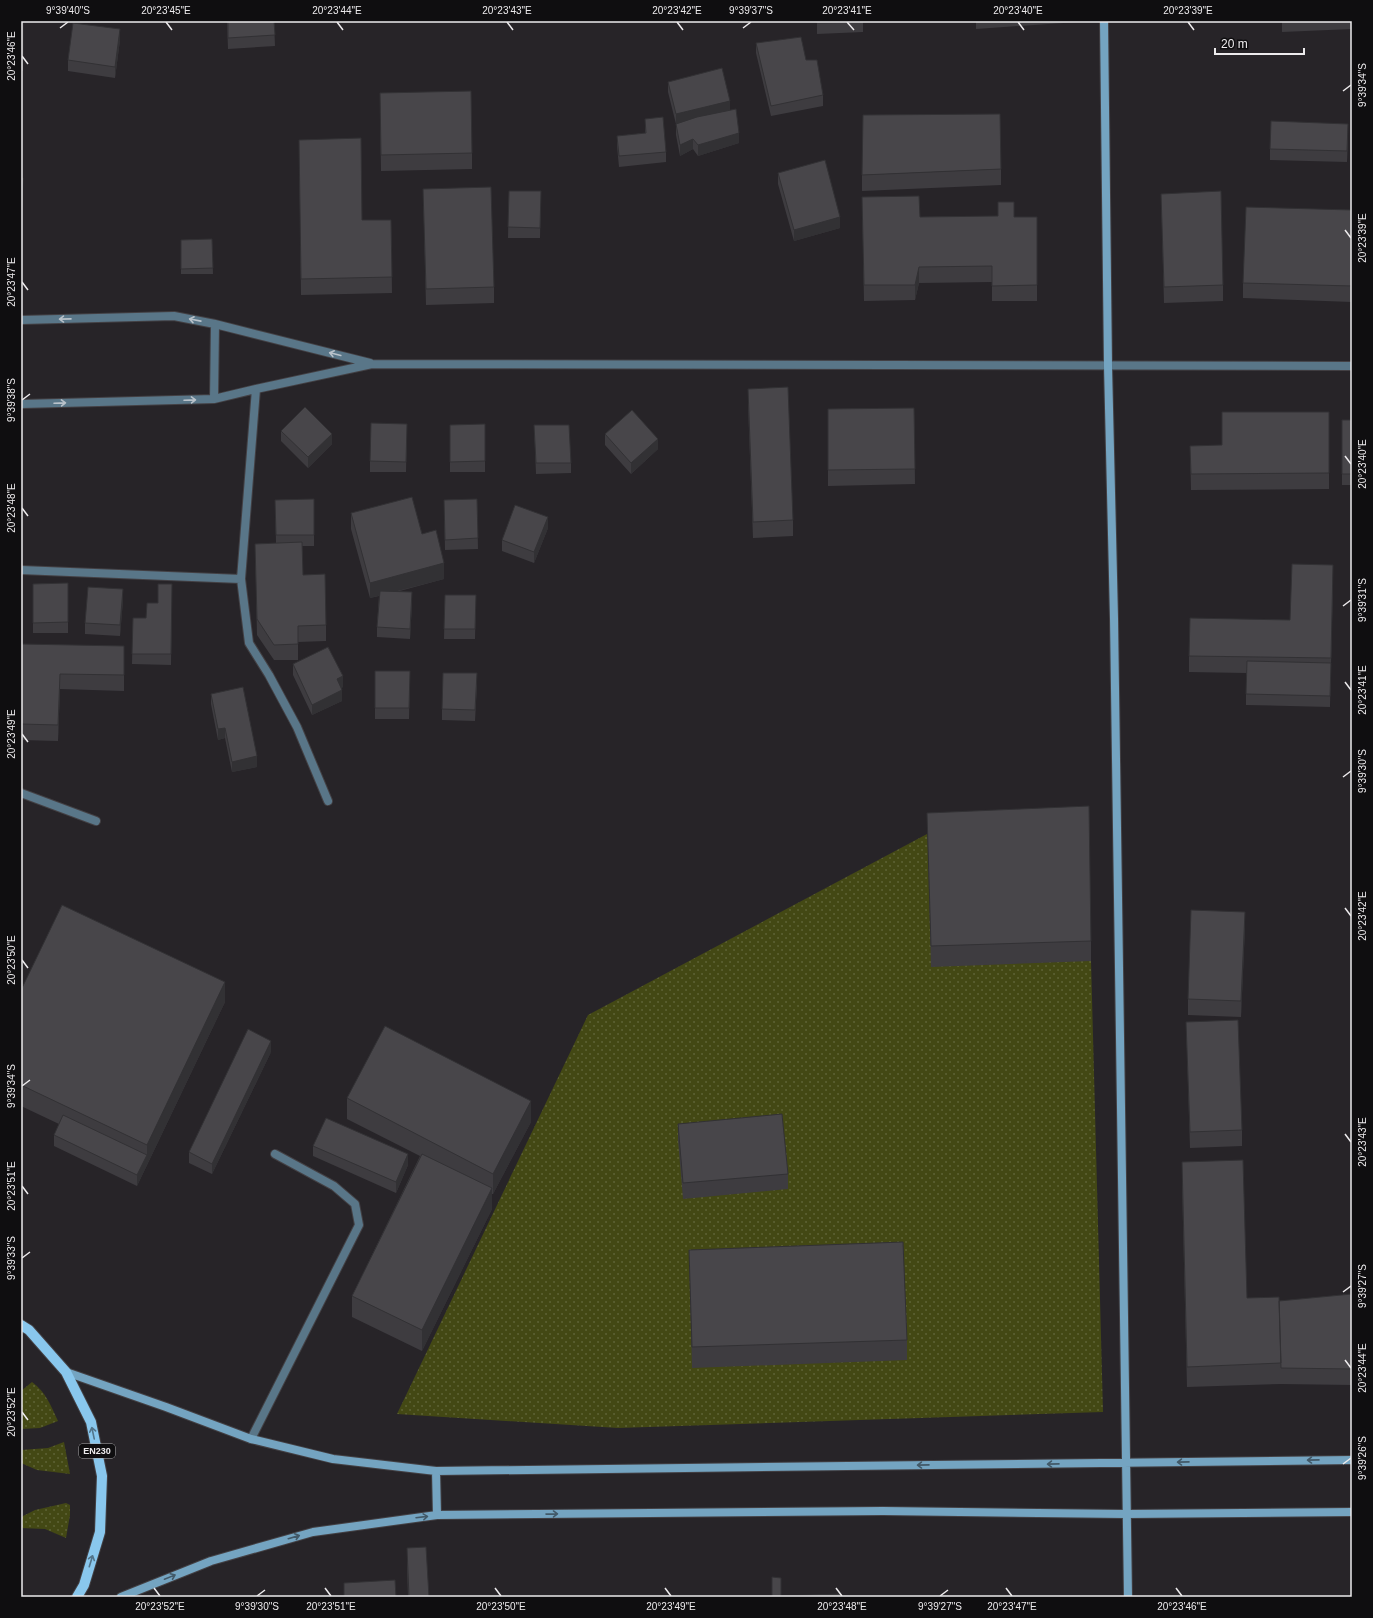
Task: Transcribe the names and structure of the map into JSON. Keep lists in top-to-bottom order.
{
  "streets": {
    "main road": ["EN230"]
  },
  "scale_bar": "20 m",
  "coordinates": [
    "9°39'40\"S",
    "20°23'45\"E",
    "20°23'44\"E",
    "20°23'43\"E",
    "20°23'42\"E",
    "9°39'37\"S",
    "20°23'41\"E",
    "20°23'40\"E",
    "20°23'39\"E",
    "20°23'46\"E",
    "9°39'34\"S",
    "20°23'47\"E",
    "9°39'38\"S",
    "20°23'48\"E",
    "9°39'31\"S",
    "20°23'49\"E",
    "9°39'30\"S",
    "20°23'50\"E",
    "20°23'51\"E",
    "9°39'33\"S",
    "9°39'27\"S",
    "20°23'52\"E",
    "9°39'26\"S"
  ]
}
